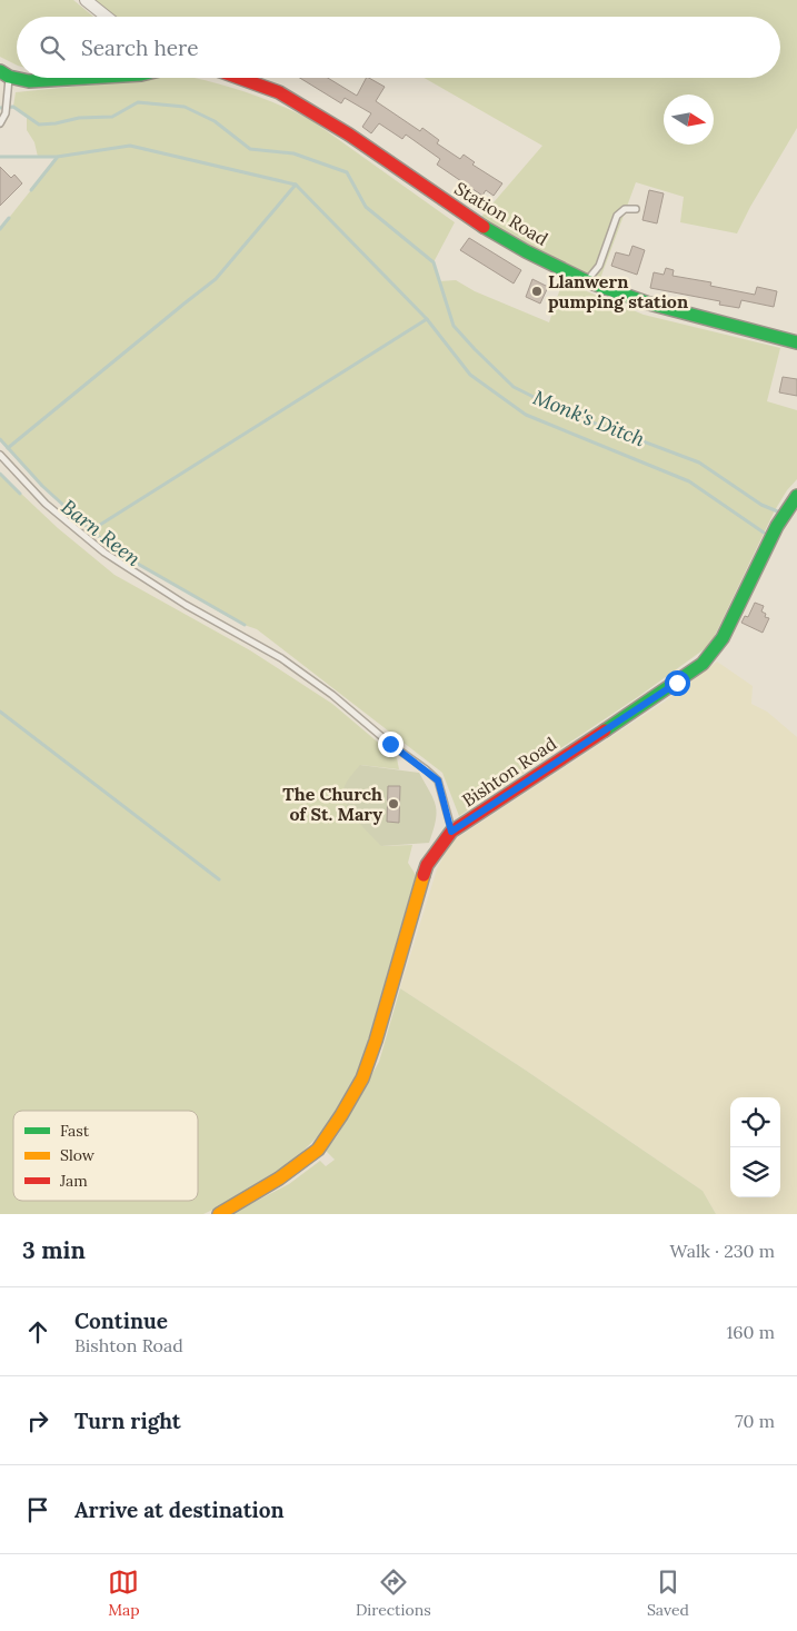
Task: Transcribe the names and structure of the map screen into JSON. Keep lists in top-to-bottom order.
{
  "streets": {
    "street": ["Station Road", "Bishton Road"]
  },
  "water": ["Monk's Ditch", "Barn Reen"],
  "places": ["Llanwern pumping station", "The Church of St. Mary"],
  "legend": ["Fast", "Slow", "Jam"],
  "north": "right",
  "page": {
    "search": "Search here",
    "heading": ["3 min", "Walk · 230 m"],
    "list": [
      ["Continue", "Bishton Road", "160 m"],
      ["Turn right", "70 m"],
      "Arrive at destination"
    ],
    "nav": ["Map", "Directions", "Saved"]
  }
}
